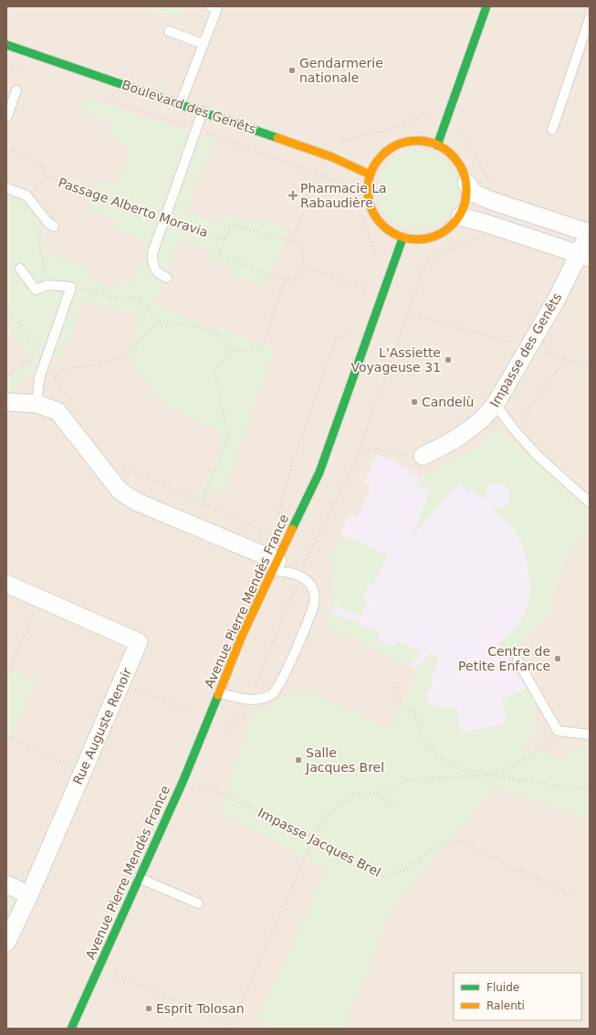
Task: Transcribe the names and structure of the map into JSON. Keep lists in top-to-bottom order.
{
  "streets": {
    "street": [
      "Boulevard des Genêts",
      "Impasse des Genêts",
      "Avenue Pierre Mendès France",
      "Rue Auguste Renoir"
    ],
    "path": ["Passage Alberto Moravia", "Impasse Jacques Brel"]
  },
  "crossings": [
    ["Boulevard des Genêts", "Avenue Pierre Mendès France"],
    ["Avenue Pierre Mendès France", "Impasse Jacques Brel"]
  ],
  "places": {
    "other": [
      "Gendarmerie nationale",
      "L'Assiette Voyageuse 31",
      "Candelù",
      "Centre de Petite Enfance",
      "Salle Jacques Brel",
      "Esprit Tolosan"
    ],
    "health": ["Pharmacie La Rabaudière"]
  },
  "legend": ["Fluide", "Ralenti"]
}
